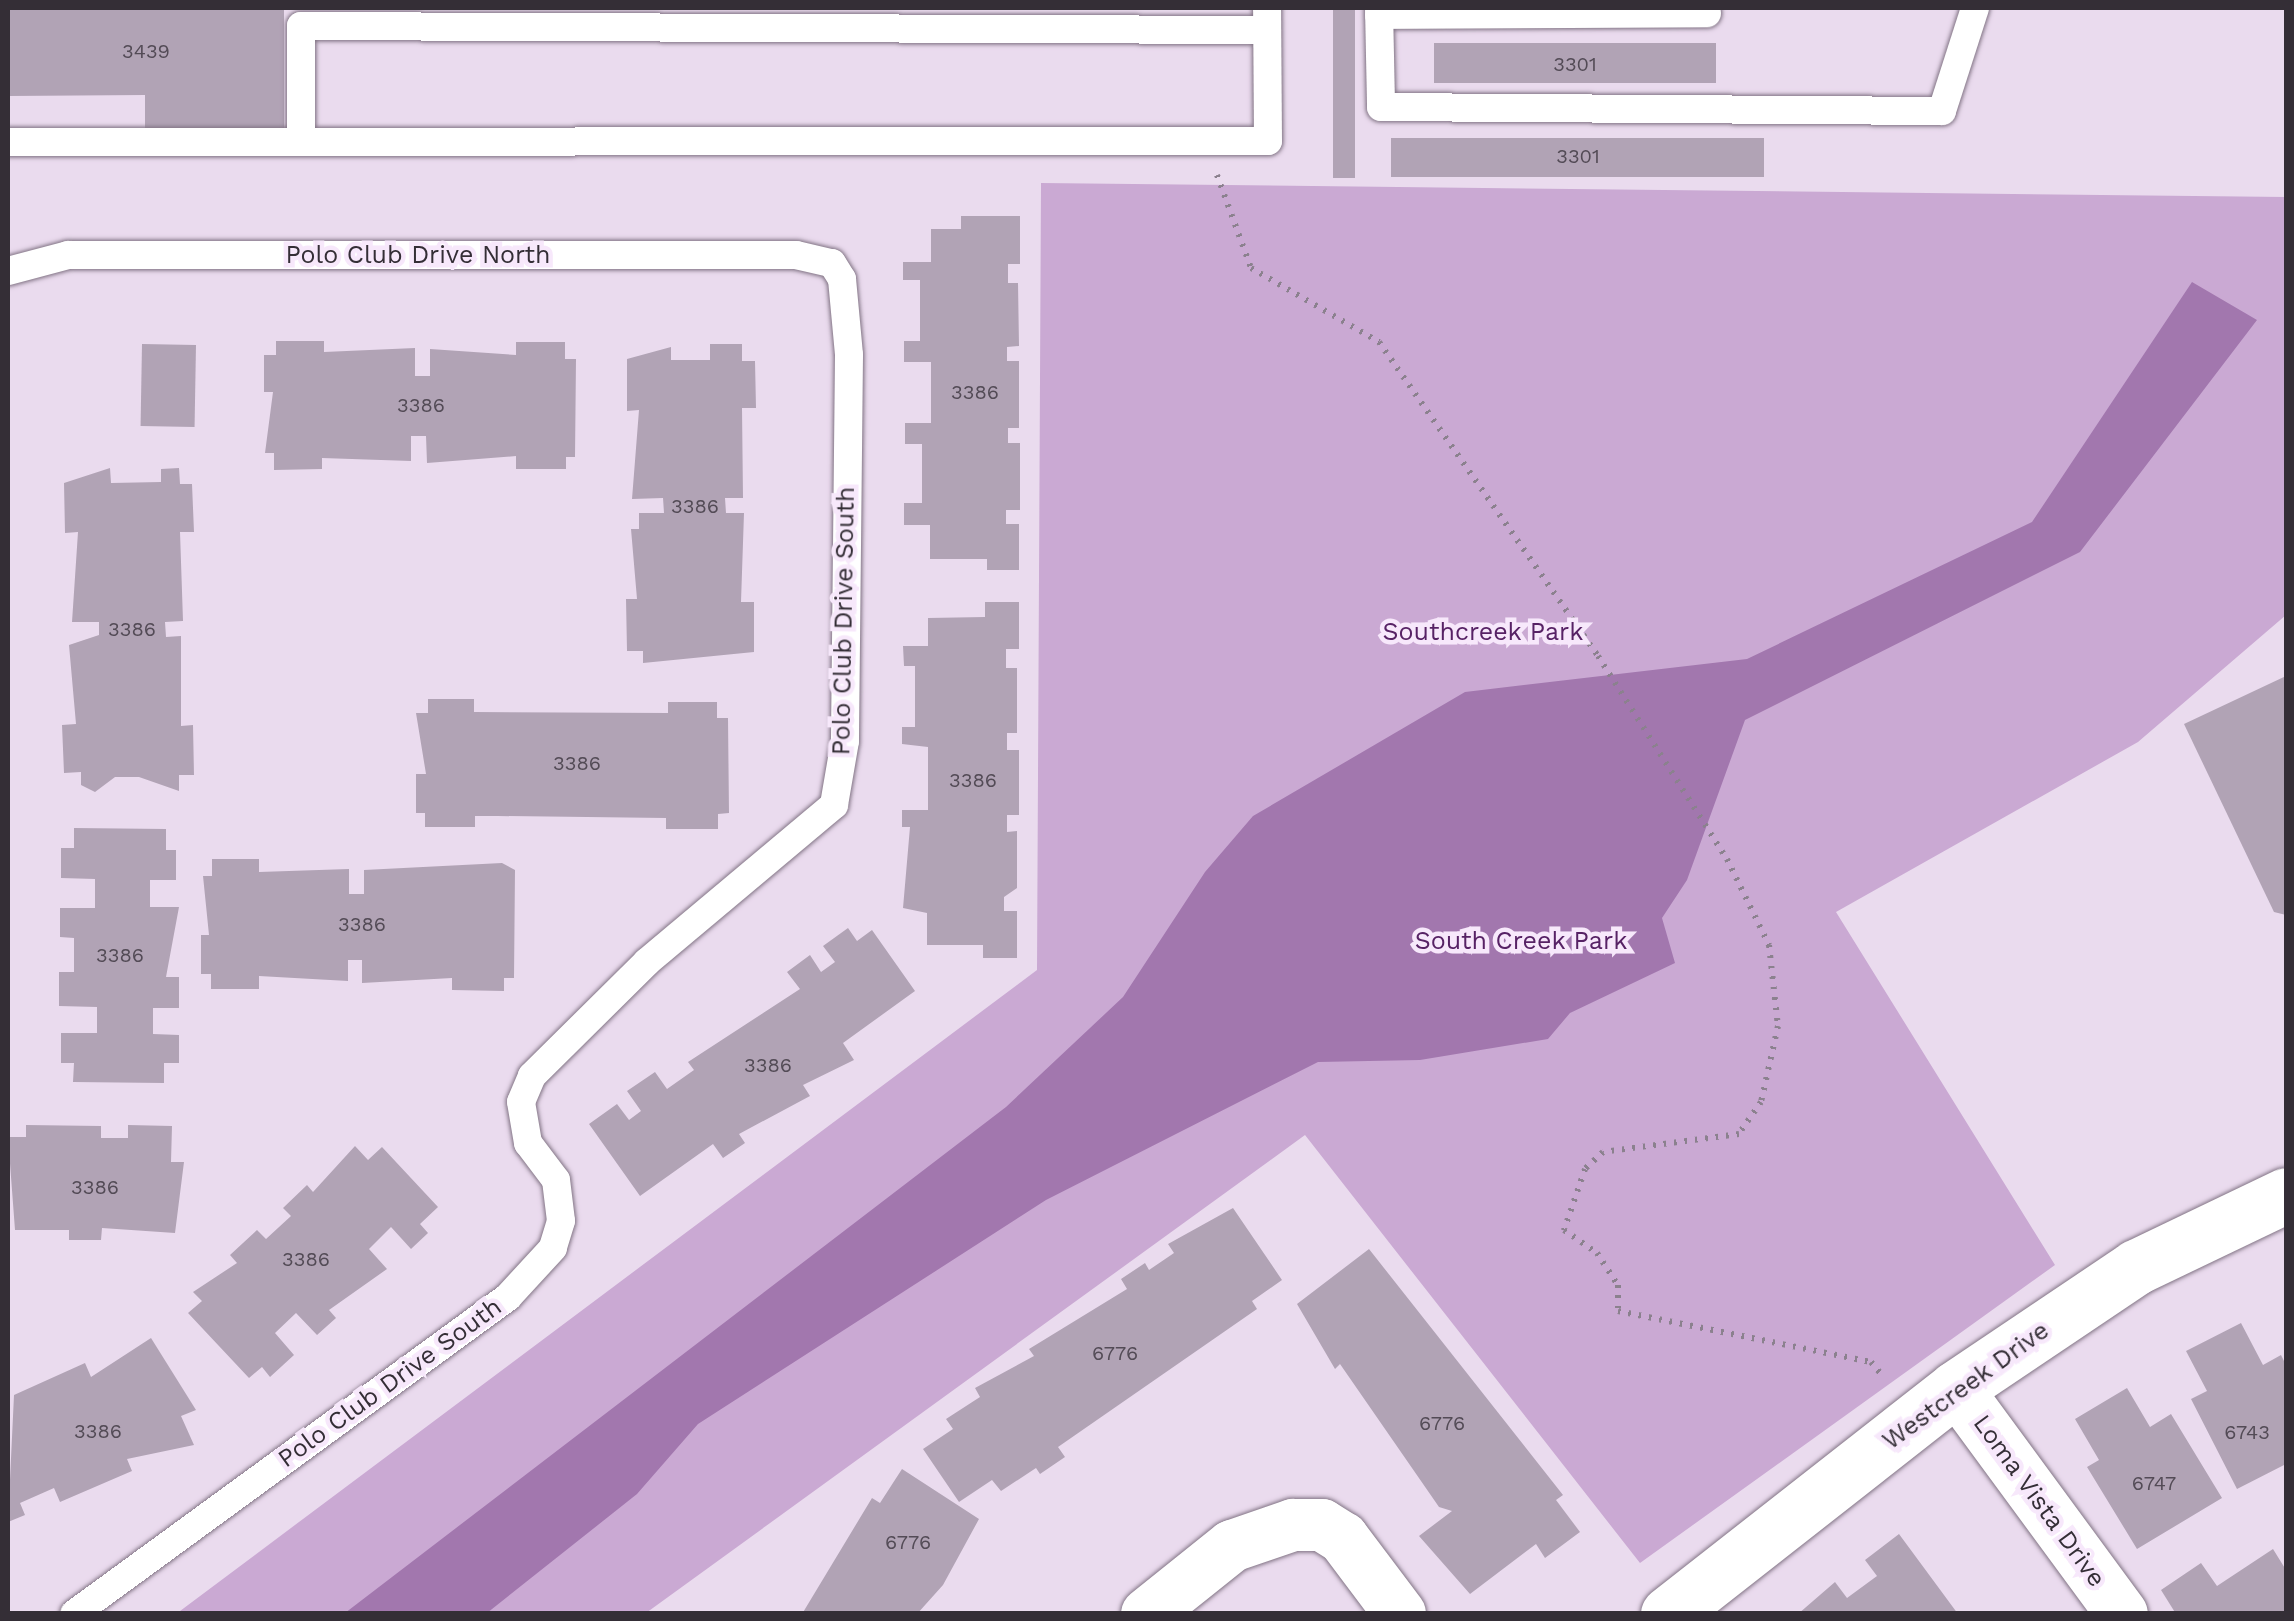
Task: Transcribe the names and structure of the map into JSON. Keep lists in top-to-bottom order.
{
  "streets": {
    "street": ["Westcreek Drive", "Loma Vista Drive"],
    "lane": ["Polo Club Drive North", "Polo Club Drive South"]
  },
  "crossings": [
    ["Polo Club Drive North", "Polo Club Drive South"],
    ["Westcreek Drive", "Loma Vista Drive"]
  ],
  "parks": ["Southcreek Park", "South Creek Park"],
  "house_numbers": [
    "3439",
    "3301",
    "3301",
    "3386",
    "3386",
    "3386",
    "3386",
    "3386",
    "3386",
    "3386",
    "3386",
    "3386",
    "3386",
    "3386",
    "6776",
    "6776",
    "3386",
    "6743",
    "6747",
    "6776"
  ]
}
